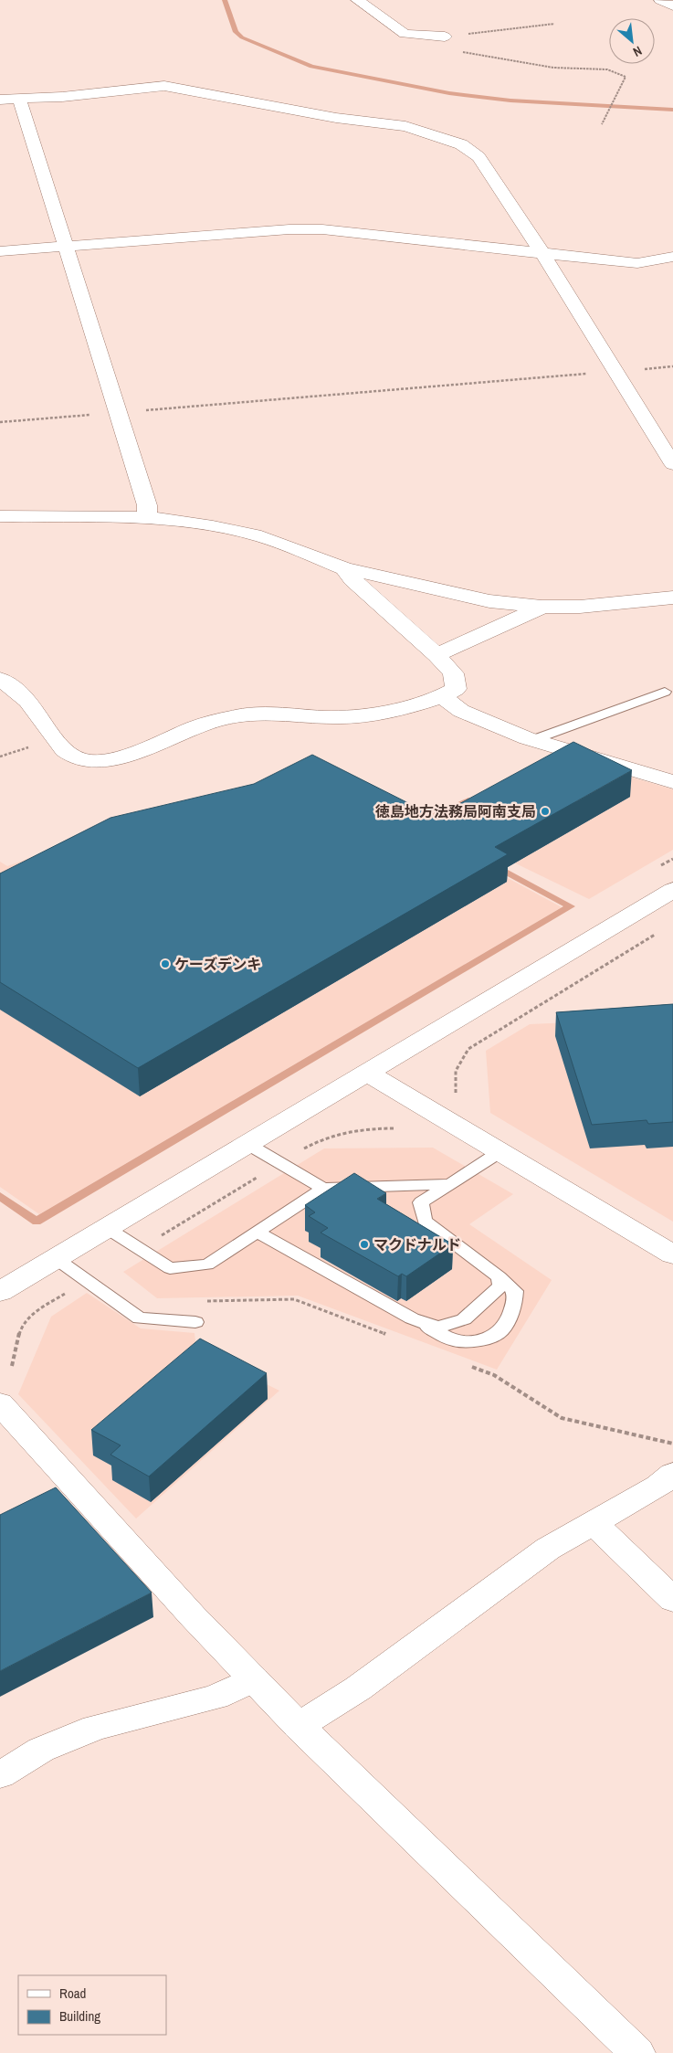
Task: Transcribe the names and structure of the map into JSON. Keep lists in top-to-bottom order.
{
  "places": ["徳島地方法務局阿南支局", "ケーズデンキ", "マクドナルド"],
  "legend": ["Road", "Building"],
  "north": "bottom right"
}
